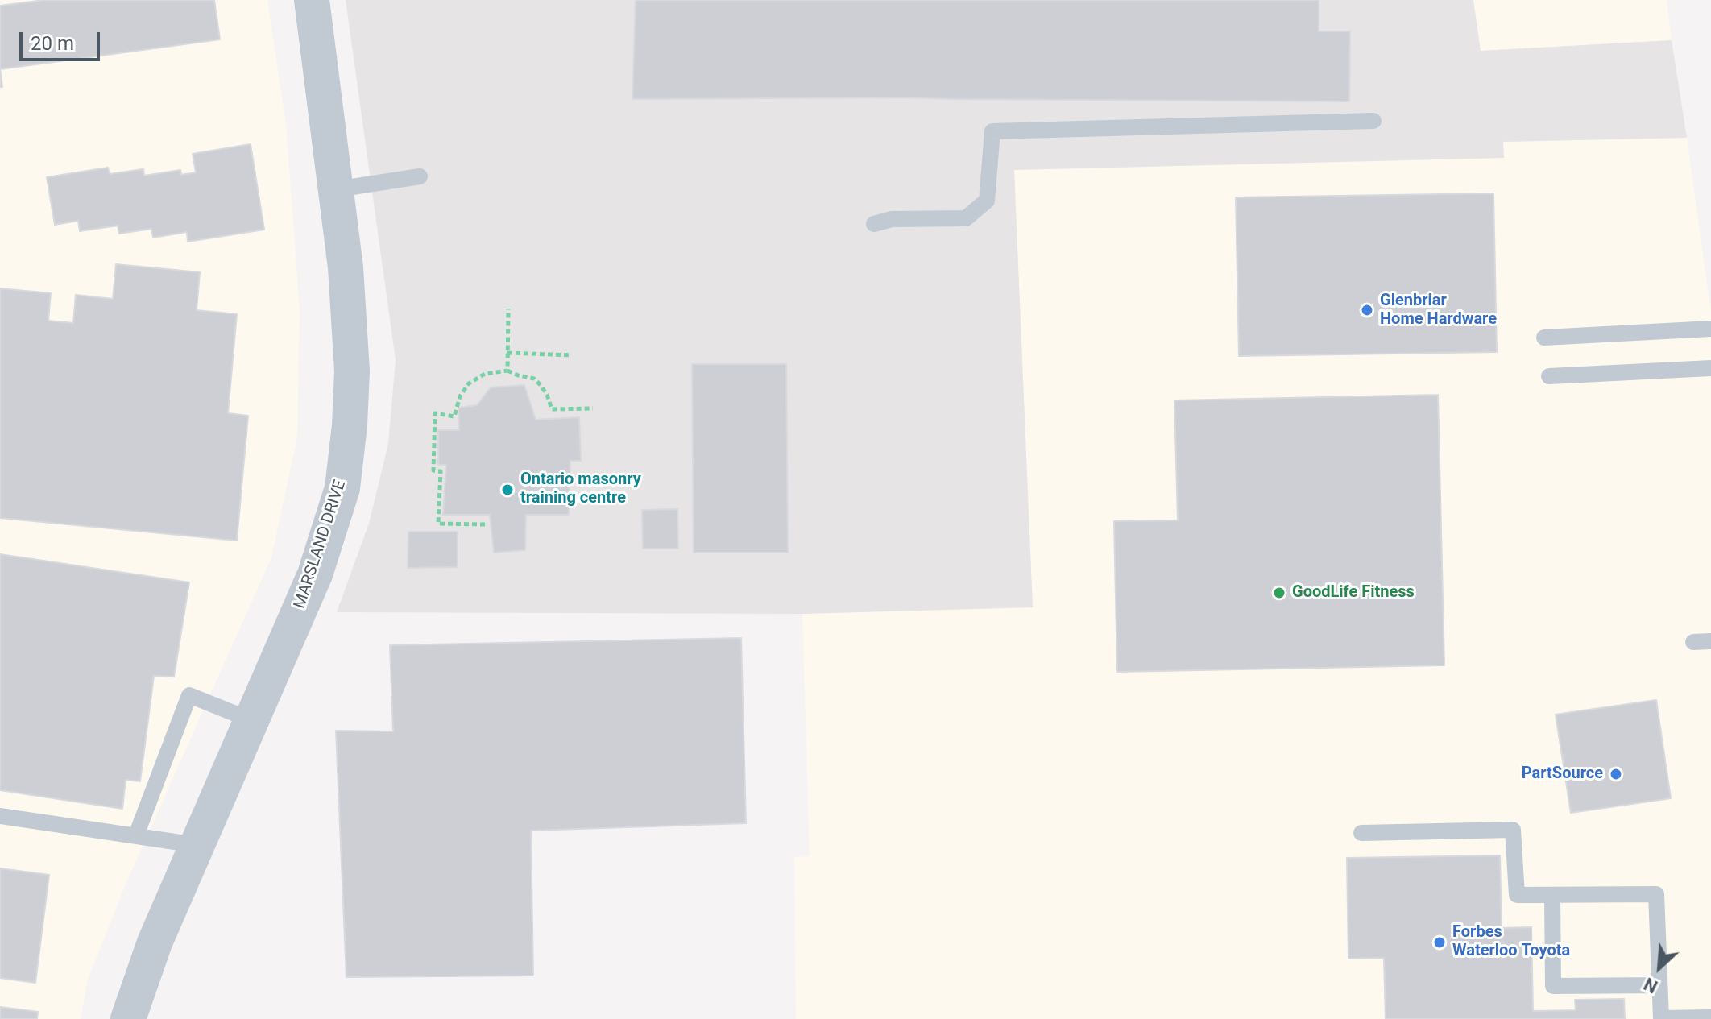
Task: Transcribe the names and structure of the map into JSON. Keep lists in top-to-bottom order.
{
  "streets": {
    "street": ["MARSLAND DRIVE"]
  },
  "places": [
    "Glenbriar Home Hardware",
    "Ontario masonry training centre",
    "GoodLife Fitness",
    "PartSource",
    "Forbes Waterloo Toyota"
  ],
  "scale_bar": "20 m",
  "north": "bottom left"
}
